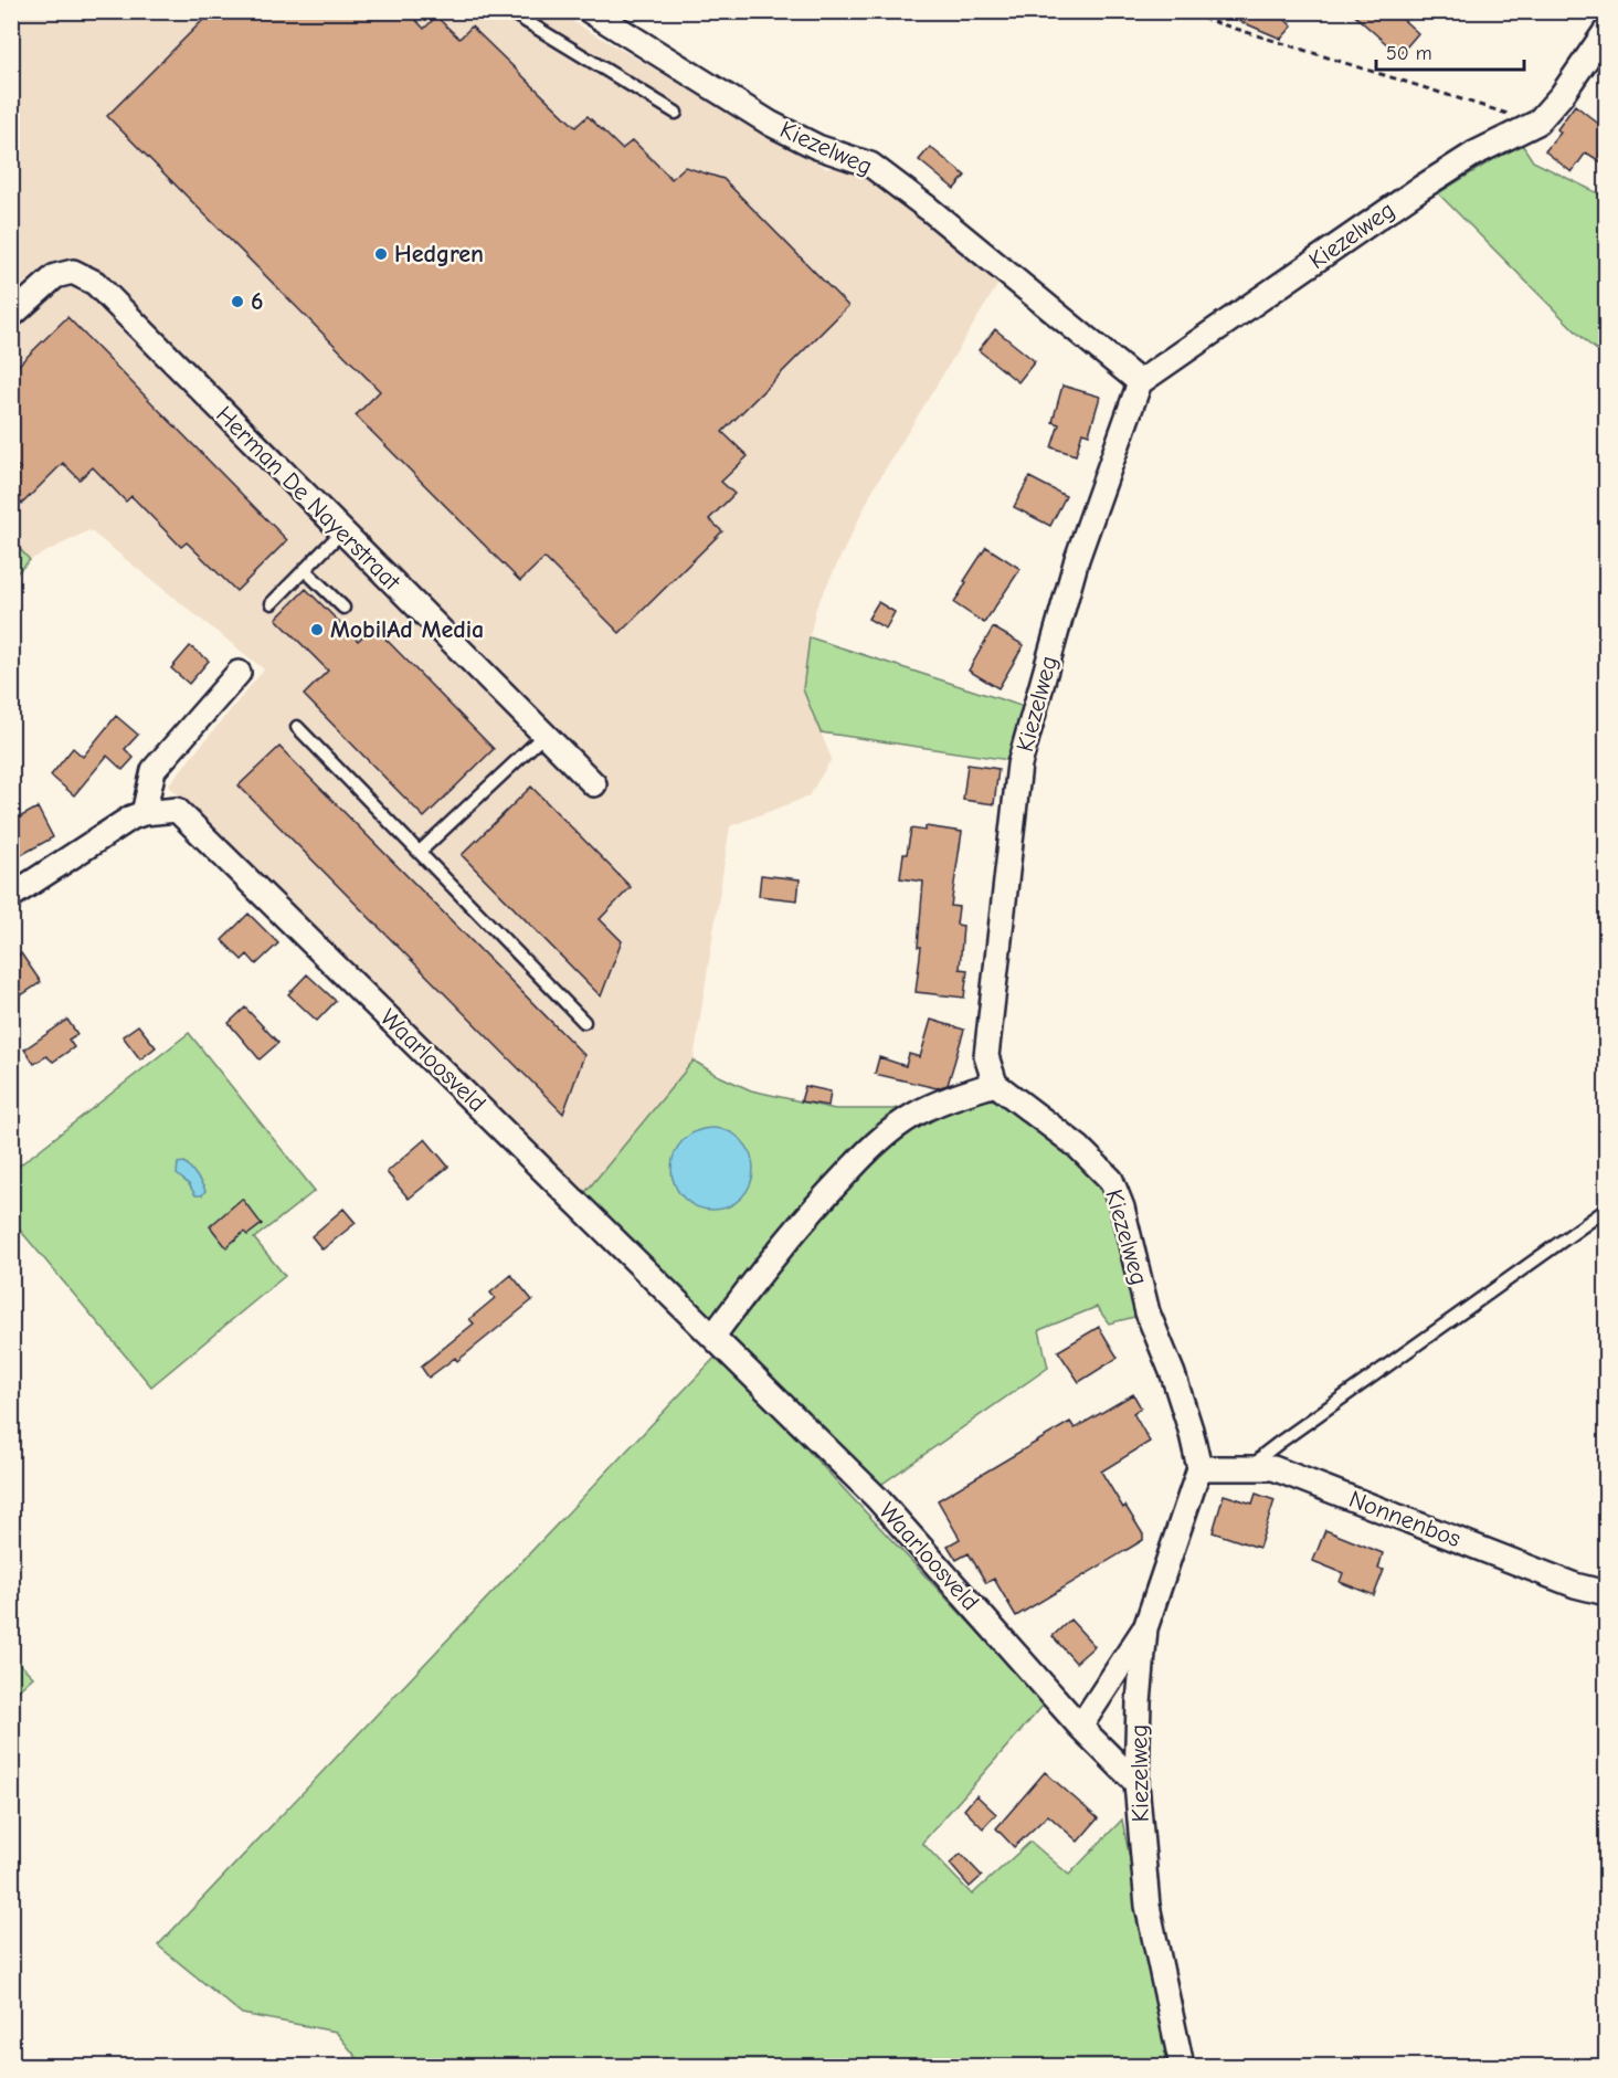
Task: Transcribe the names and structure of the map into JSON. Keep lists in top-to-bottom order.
{
  "streets": {
    "street": [
      "Kiezelweg",
      "Herman De Nayerstraat",
      "Waarloosveld",
      "Nonnenbos"
    ]
  },
  "crossings": [
    ["Kiezelweg", "Waarloosveld"],
    ["Kiezelweg", "Nonnenbos"]
  ],
  "places": ["Hedgren", "6", "MobilAd Media"],
  "scale_bar": "50 m"
}
